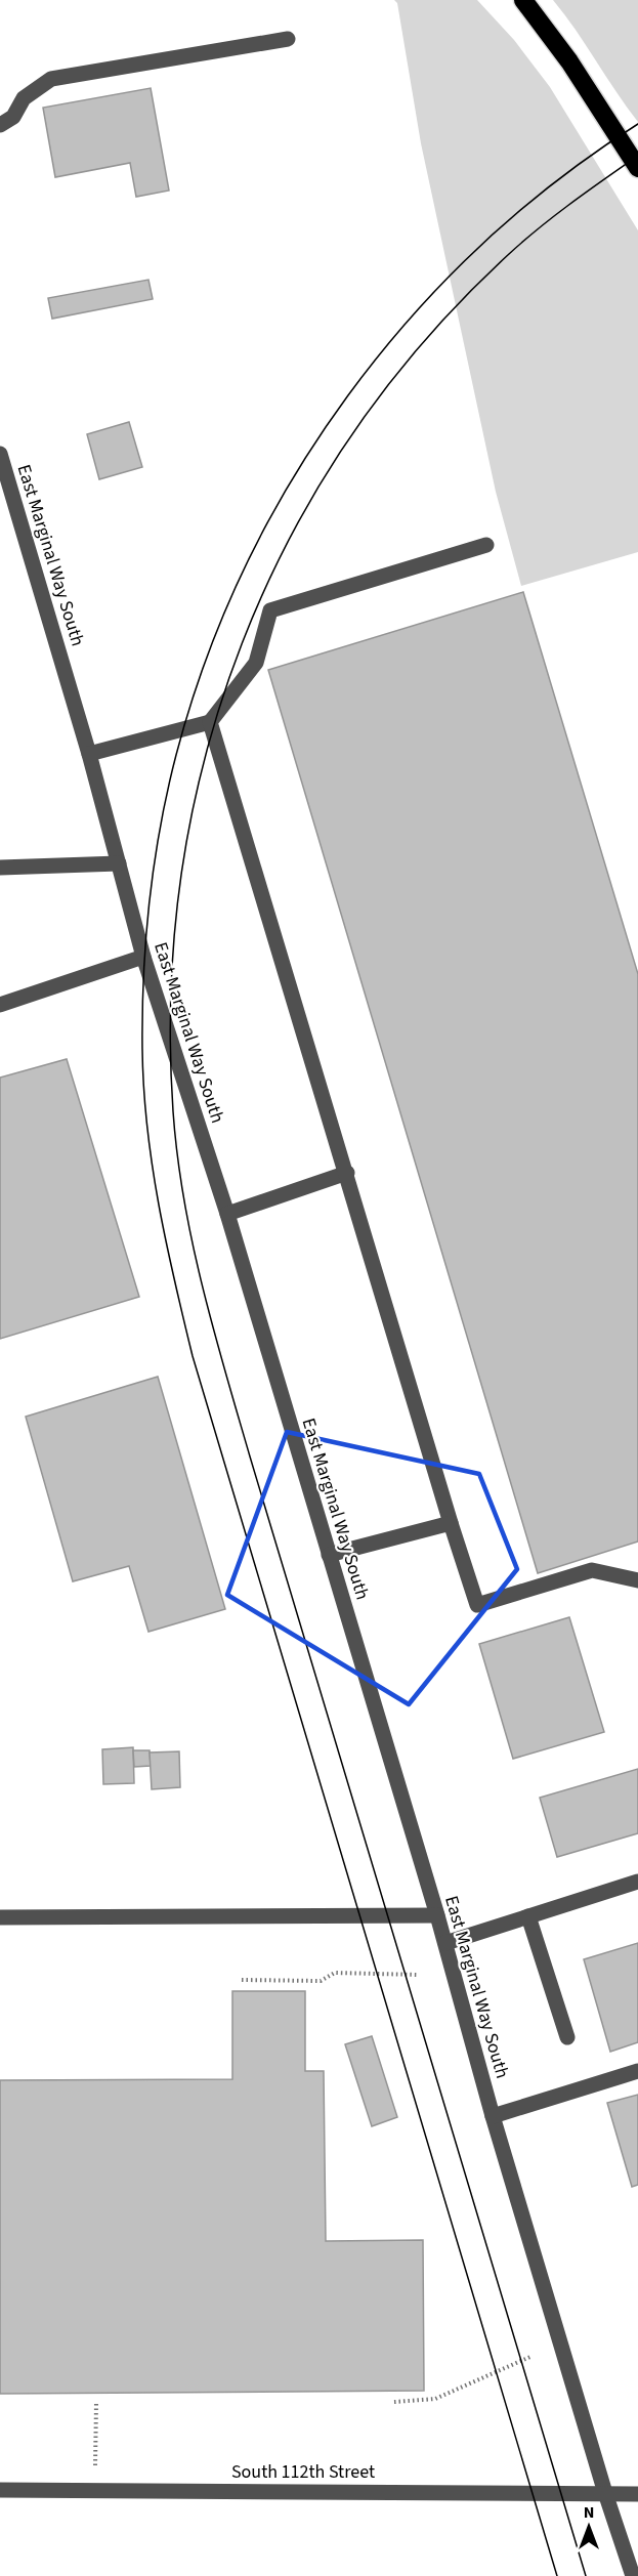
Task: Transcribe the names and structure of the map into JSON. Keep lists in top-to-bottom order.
{
  "streets": {
    "street": ["East Marginal Way South", "South 112th Street"]
  },
  "crossings": [
    ["East Marginal Way South", "South 112th Street"]
  ],
  "north": "top"
}
